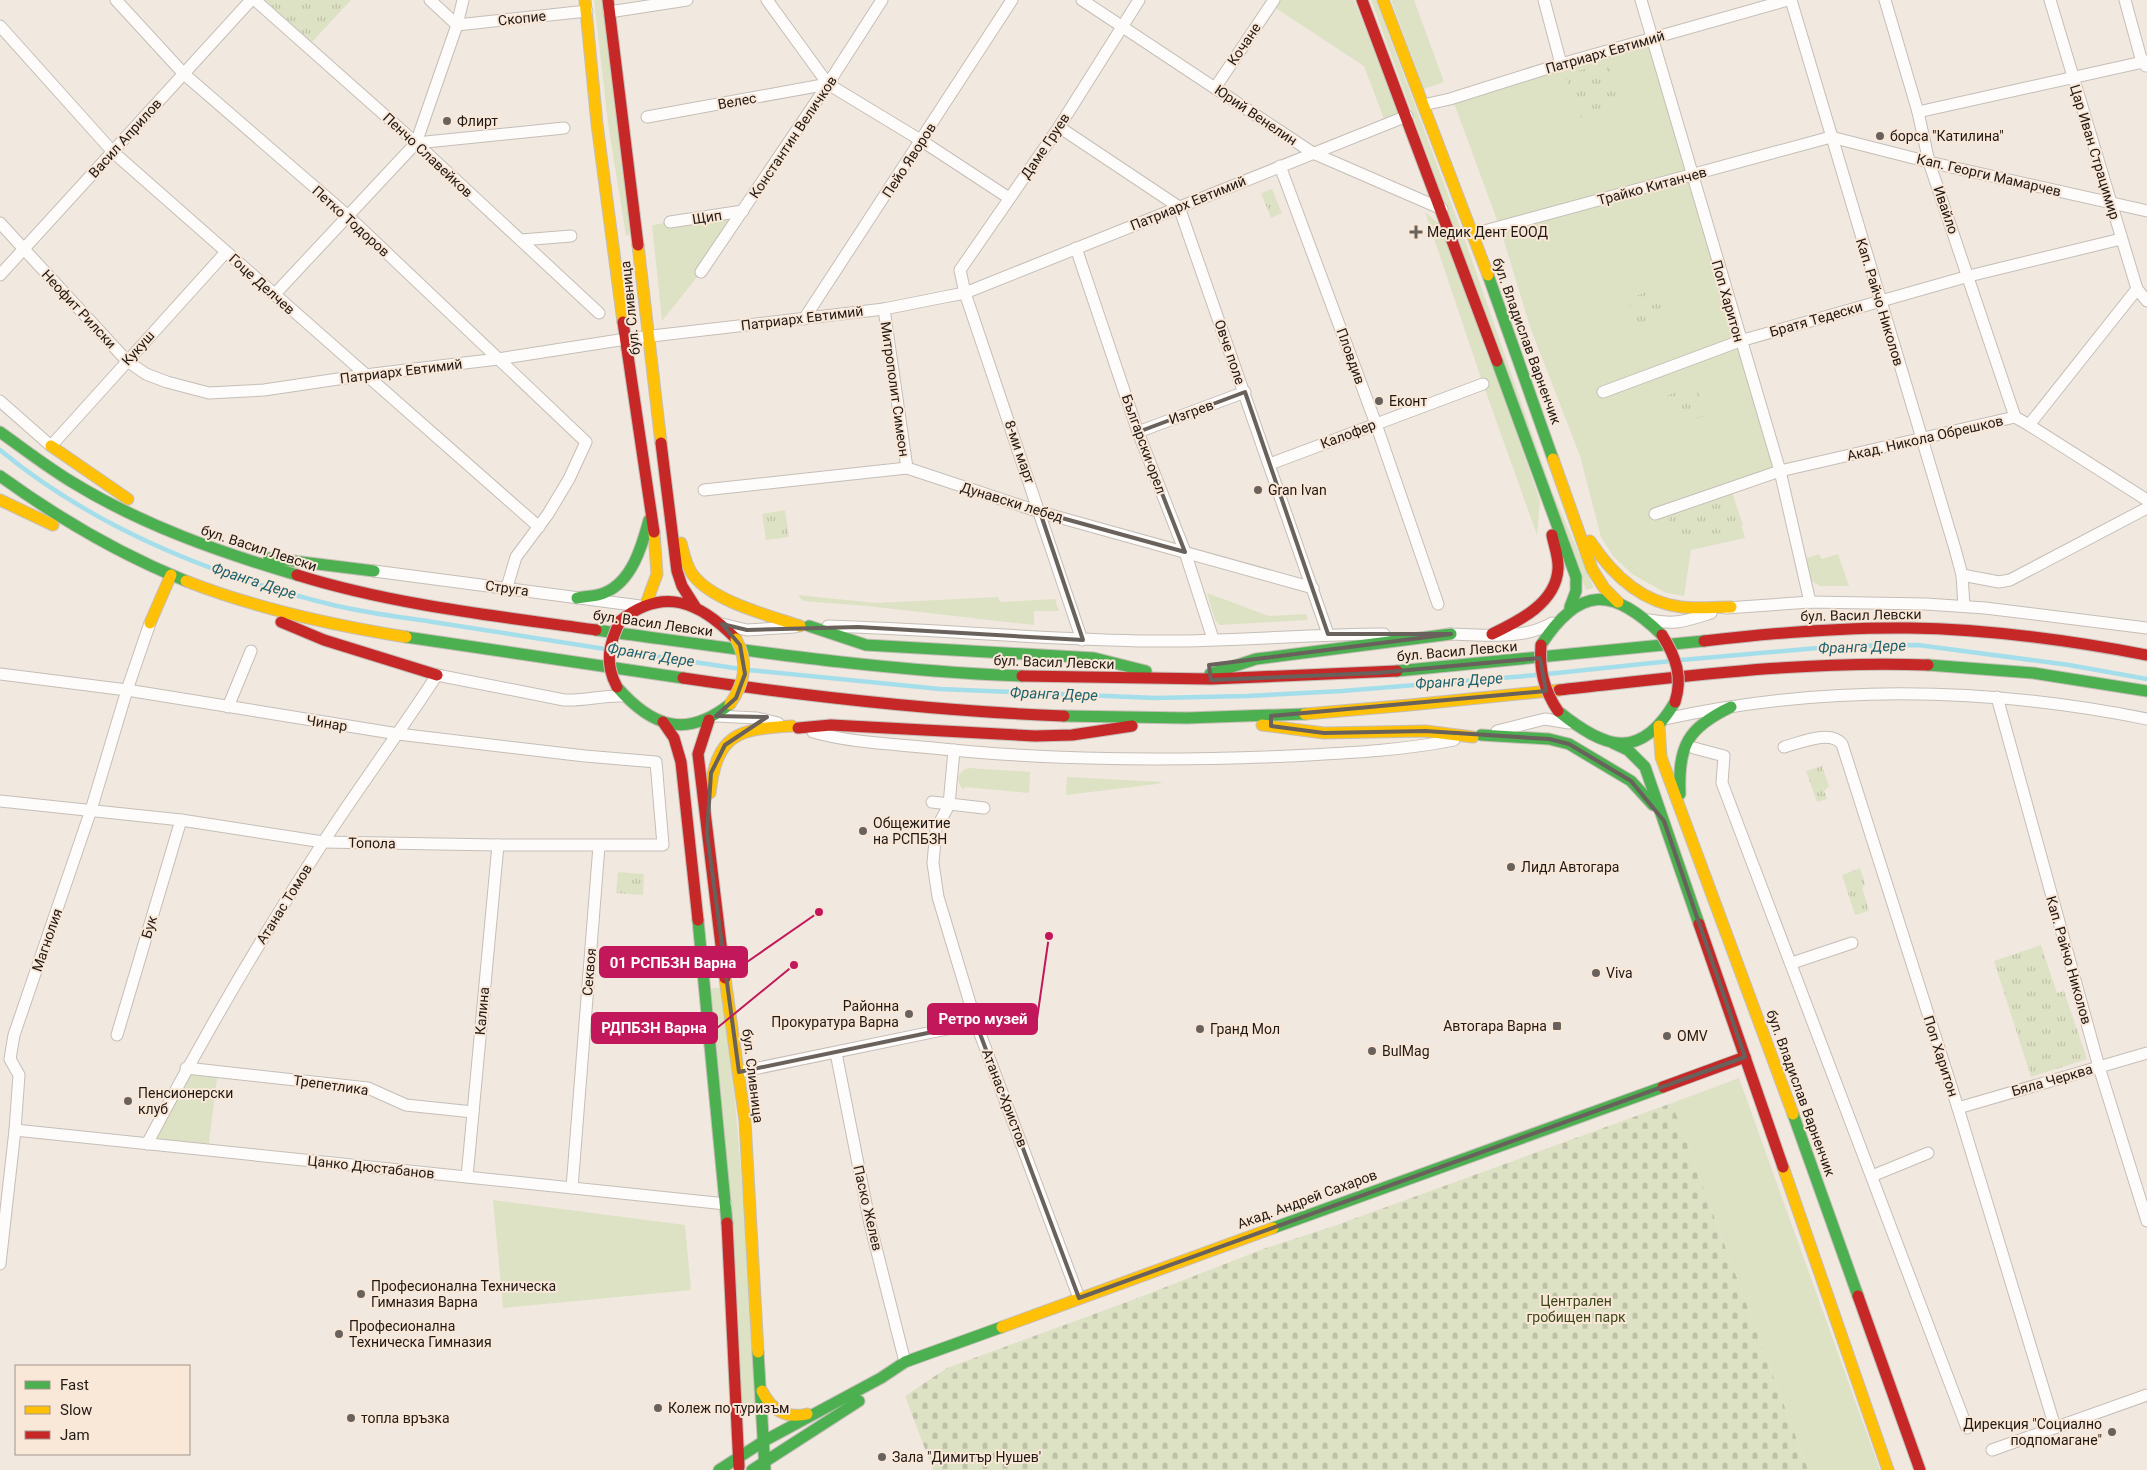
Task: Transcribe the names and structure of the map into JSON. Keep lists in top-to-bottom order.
{
  "streets": {
    "main road": [
      "бул. Сливница",
      "бул. Владислав Варненчик",
      "бул. Васил Левски",
      "Акад. Андрей Сахаров"
    ],
    "street": [
      "Скопие",
      "Кочане",
      "Патриарх Евтимий",
      "Велес",
      "Юрий Венелин",
      "Константин Величков",
      "Васил Априлов",
      "Даме Груев",
      "Цар Иван Страцимир",
      "Пенчо Славейков",
      "Пейо Яворов",
      "Кап. Георги Мамарчев",
      "Трайко Китанчев",
      "Ивайло",
      "Щип",
      "Петко Тодоров",
      "Гоце Делчев",
      "Поп Харитон",
      "Кап. Райчо Николов",
      "Неофит Рилски",
      "Братя Тедески",
      "Кукуш",
      "Овче поле",
      "Пловдив",
      "Митрополит Симеон",
      "Изгрев",
      "Калофер",
      "Акад. Никола Обрешков",
      "Български орел",
      "8-ми март",
      "Дунавски лебед",
      "Струга",
      "Чинар",
      "Топола",
      "Атанас Томов",
      "Бук",
      "Магнолия",
      "Секвоя",
      "Калина",
      "Бяла Черква",
      "Трепетлика",
      "Атанас Христов",
      "Цанко Дюстабанов",
      "Паско Желев"
    ]
  },
  "crossings": [
    ["Скопие", "бул. Сливница"],
    ["Кочане", "Юрий Венелин"],
    ["Патриарх Евтимий", "Юрий Венелин"],
    ["Патриарх Евтимий", "Даме Груев"],
    ["Патриарх Евтимий", "Пейо Яворов"],
    ["Патриарх Евтимий", "Петко Тодоров"],
    ["Патриарх Евтимий", "Гоце Делчев"],
    ["Патриарх Евтимий", "Поп Харитон"],
    ["Патриарх Евтимий", "Кап. Райчо Николов"],
    ["Патриарх Евтимий", "бул. Сливница"],
    ["Патриарх Евтимий", "Неофит Рилски"],
    ["Патриарх Евтимий", "бул. Владислав Варненчик"],
    ["Патриарх Евтимий", "Овче поле"],
    ["Патриарх Евтимий", "Пловдив"],
    ["Патриарх Евтимий", "Митрополит Симеон"],
    ["Патриарх Евтимий", "Български орел"],
    ["Патриарх Евтимий", "8-ми март"],
    ["Велес", "Константин Величков"],
    ["Юрий Венелин", "Даме Груев"],
    ["Константин Величков", "Щип"],
    ["Васил Априлов", "Петко Тодоров"],
    ["Васил Априлов", "Гоце Делчев"],
    ["Васил Априлов", "Неофит Рилски"],
    ["Даме Груев", "8-ми март"],
    ["Цар Иван Страцимир", "Кап. Георги Мамарчев"],
    ["Цар Иван Страцимир", "Братя Тедески"],
    ["Кап. Георги Мамарчев", "Трайко Китанчев"],
    ["Кап. Георги Мамарчев", "Ивайло"],
    ["Кап. Георги Мамарчев", "Кап. Райчо Николов"],
    ["Трайко Китанчев", "Поп Харитон"],
    ["Трайко Китанчев", "Кап. Райчо Николов"],
    ["Трайко Китанчев", "бул. Владислав Варненчик"],
    ["Ивайло", "Братя Тедески"],
    ["Ивайло", "Акад. Никола Обрешков"],
    ["Петко Тодоров", "Гоце Делчев"],
    ["Гоце Делчев", "Кукуш"],
    ["Поп Харитон", "Братя Тедески"],
    ["Поп Харитон", "Акад. Никола Обрешков"],
    ["Поп Харитон", "Бяла Черква"],
    ["Кап. Райчо Николов", "Братя Тедески"],
    ["Кап. Райчо Николов", "Акад. Никола Обрешков"],
    ["Кап. Райчо Николов", "Бяла Черква"],
    ["бул. Сливница", "Струга"],
    ["бул. Сливница", "Акад. Андрей Сахаров"],
    ["Неофит Рилски", "Кукуш"],
    ["Овче поле", "Изгрев"],
    ["Овче поле", "Калофер"],
    ["Овче поле", "Дунавски лебед"],
    ["Пловдив", "Калофер"],
    ["Митрополит Симеон", "Дунавски лебед"],
    ["Изгрев", "Български орел"],
    ["Български орел", "Дунавски лебед"],
    ["8-ми март", "Дунавски лебед"],
    ["Чинар", "Топола"],
    ["Чинар", "Атанас Томов"],
    ["Чинар", "Магнолия"],
    ["Топола", "Атанас Томов"],
    ["Топола", "Бук"],
    ["Топола", "Магнолия"],
    ["Топола", "Секвоя"],
    ["Топола", "Калина"],
    ["Атанас Томов", "Трепетлика"],
    ["Атанас Томов", "Цанко Дюстабанов"],
    ["Магнолия", "Цанко Дюстабанов"],
    ["Секвоя", "Цанко Дюстабанов"],
    ["Калина", "Трепетлика"],
    ["Калина", "Цанко Дюстабанов"],
    ["Атанас Христов", "Акад. Андрей Сахаров"],
    ["Акад. Андрей Сахаров", "Паско Желев"]
  ],
  "water": ["Франга Дере"],
  "parks": ["Централен гробищен парк"],
  "places": {
    "other": [
      "Флирт",
      "борса \"Катилина\"",
      "Еконт",
      "Gran Ivan",
      "Общежитие на РСПБЗН",
      "Лидл Автогара",
      "01 РСПБЗН Варна",
      "Ретро музей",
      "РДПБЗН Варна",
      "Viva",
      "Районна Прокуратура Варна",
      "Гранд Мол",
      "OMV",
      "BulMag",
      "Пенсионерски клуб",
      "Професионална Техническа Гимназия Варна",
      "Професионална Техническа Гимназия",
      "Колеж по туризъм",
      "топла връзка",
      "Дирекция \"Социално подпомагане\"",
      "Зала \"Димитър Нушев'"
    ],
    "health": ["Медик Дент ЕООД"],
    "transit": ["Автогара Варна"]
  },
  "legend": ["Fast", "Slow", "Jam"]
}
